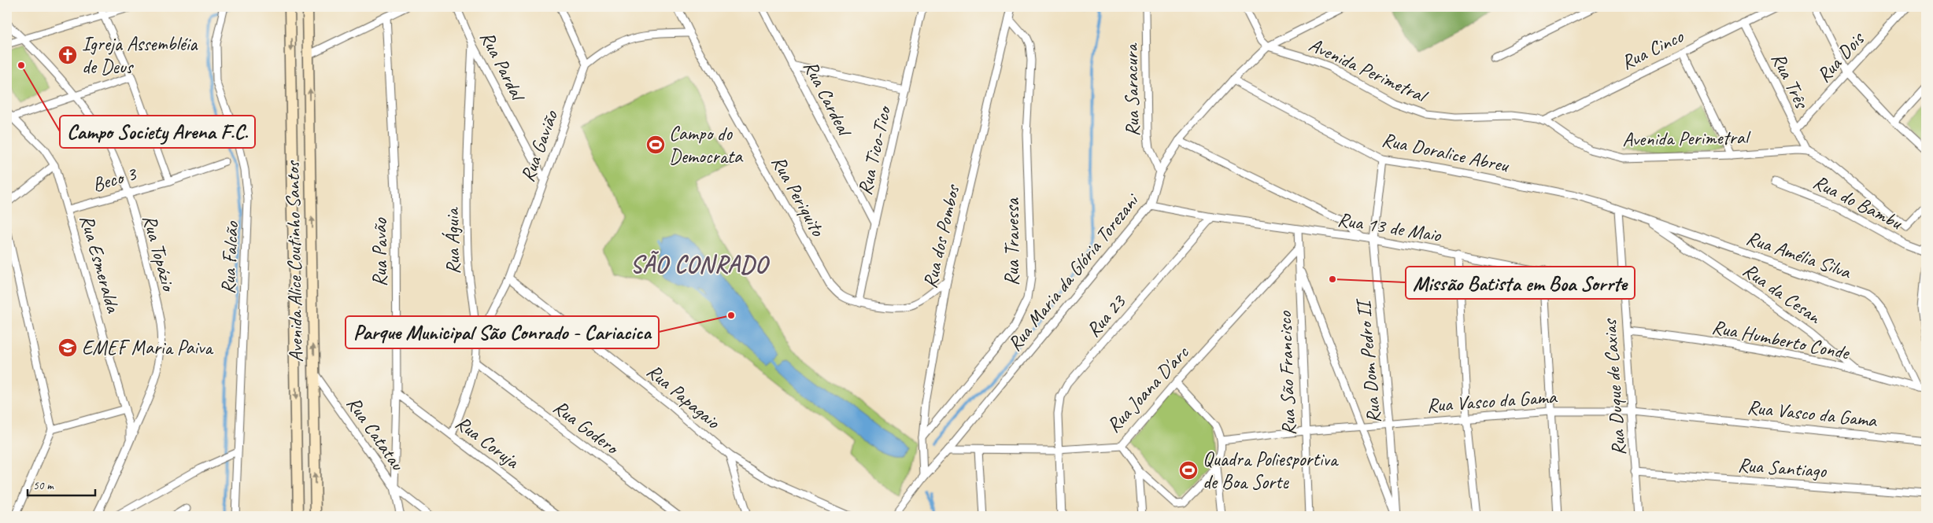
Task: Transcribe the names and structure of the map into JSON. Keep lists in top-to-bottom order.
{
  "streets": {
    "main road": ["Avenida Alice Coutinho Santos"],
    "street": [
      "Rua Cinco",
      "Rua Dois",
      "Rua Pardal",
      "Avenida Perimetral",
      "Rua Três",
      "Rua Saracura",
      "Rua Cardeal",
      "Rua Gavião",
      "Rua Tico-Tico",
      "Rua Doralice Abreu",
      "Beco 3",
      "Rua Periquito",
      "Rua do Bambu",
      "Rua 13 de Maio",
      "Rua dos Pombos",
      "Rua Águia",
      "Rua Travessa",
      "Rua Topázio",
      "Rua Pavão",
      "Rua Amélia Silva",
      "Rua Falcão",
      "Rua Esmeralda",
      "Rua Maria da Glória Torezani",
      "Rua da Cesan",
      "Rua 23",
      "Rua Humberto Conde",
      "Rua Dom Pedro II",
      "Rua São Francisco",
      "Rua Duque de Caxias",
      "Rua Joana D'arc",
      "Rua Papagaio",
      "Rua Vasco da Gama",
      "Rua Godero",
      "Rua Catatau",
      "Rua Coruja",
      "Rua Santiago"
    ]
  },
  "crossings": [
    ["Rua Cinco", "Avenida Perimetral"],
    ["Rua Cinco", "Rua Três"],
    ["Rua Dois", "Rua Três"],
    ["Rua Pardal", "Rua Gavião"],
    ["Rua Pardal", "Rua Águia"],
    ["Avenida Perimetral", "Rua Três"],
    ["Avenida Perimetral", "Rua Maria da Glória Torezani"],
    ["Rua Saracura", "Rua Maria da Glória Torezani"],
    ["Rua Cardeal", "Rua Tico-Tico"],
    ["Rua Gavião", "Rua Águia"],
    ["Rua Gavião", "Rua Papagaio"],
    ["Rua Tico-Tico", "Rua Periquito"],
    ["Rua Doralice Abreu", "Rua Amélia Silva"],
    ["Rua Doralice Abreu", "Rua Maria da Glória Torezani"],
    ["Rua Doralice Abreu", "Rua Dom Pedro II"],
    ["Rua Doralice Abreu", "Rua Duque de Caxias"],
    ["Beco 3", "Rua Topázio"],
    ["Beco 3", "Rua Esmeralda"],
    ["Rua Periquito", "Rua dos Pombos"],
    ["Rua 13 de Maio", "Rua Maria da Glória Torezani"],
    ["Rua 13 de Maio", "Rua 23"],
    ["Rua 13 de Maio", "Rua Dom Pedro II"],
    ["Rua 13 de Maio", "Rua São Francisco"],
    ["Rua 13 de Maio", "Rua Duque de Caxias"],
    ["Rua dos Pombos", "Rua Travessa"],
    ["Rua dos Pombos", "Rua Maria da Glória Torezani"],
    ["Rua Águia", "Rua Godero"],
    ["Rua Águia", "Rua Coruja"],
    ["Rua Topázio", "Rua Esmeralda"],
    ["Rua Pavão", "Rua Catatau"],
    ["Rua Pavão", "Rua Coruja"],
    ["Rua Amélia Silva", "Rua da Cesan"],
    ["Rua Amélia Silva", "Rua Humberto Conde"],
    ["Rua Amélia Silva", "Rua Duque de Caxias"],
    ["Avenida Alice Coutinho Santos", "Rua Catatau"],
    ["Rua Maria da Glória Torezani", "Rua Joana D'arc"],
    ["Rua da Cesan", "Rua Humberto Conde"],
    ["Rua 23", "Rua Joana D'arc"],
    ["Rua Humberto Conde", "Rua Duque de Caxias"],
    ["Rua Dom Pedro II", "Rua Vasco da Gama"],
    ["Rua São Francisco", "Rua Joana D'arc"],
    ["Rua São Francisco", "Rua Vasco da Gama"],
    ["Rua Duque de Caxias", "Rua Vasco da Gama"],
    ["Rua Duque de Caxias", "Rua Santiago"]
  ],
  "districts": ["SÃO CONRADO"],
  "places": {
    "church": ["Igreja Assembléia de Deus"],
    "other": ["Campo Society Arena F.C.", "Missão Batista em Boa Sorrte", "Parque Municipal São Conrado - Cariacica"],
    "sports": ["Campo do Democrata", "Quadra Poliesportiva de Boa Sorte"],
    "school or university": ["EMEF Maria Paiva"]
  },
  "scale_bar": "50 m"
}
